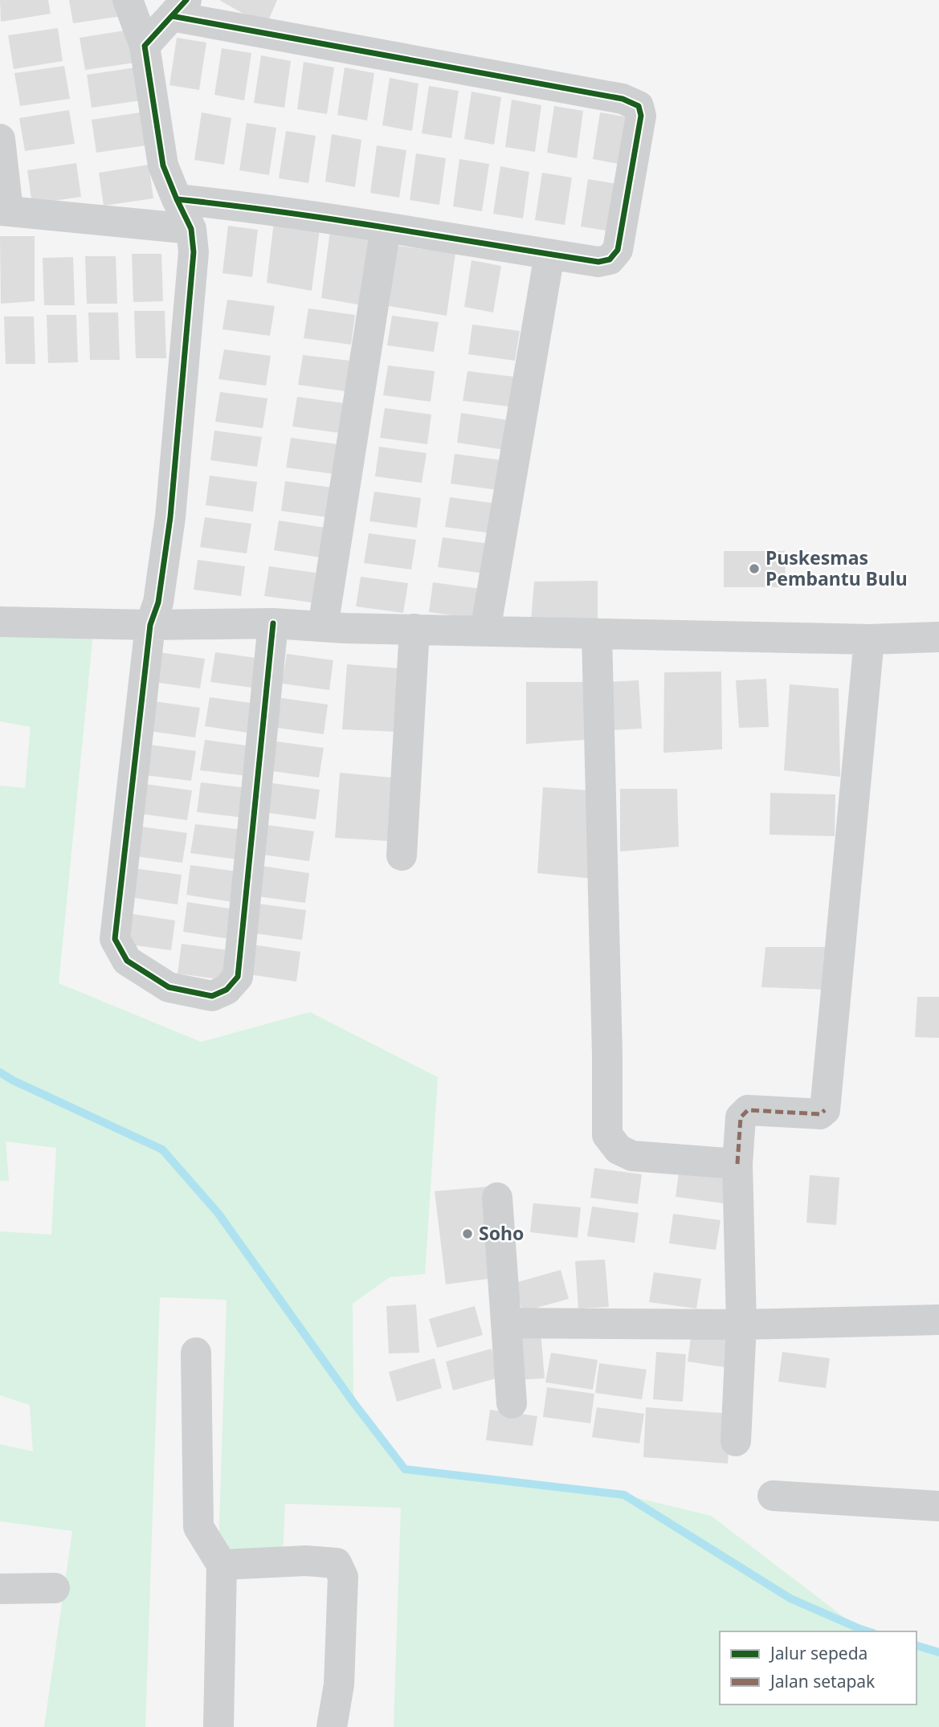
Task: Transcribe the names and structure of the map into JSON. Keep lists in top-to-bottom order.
{
  "places": ["Puskesmas Pembantu Bulu", "Soho"],
  "legend": ["Jalur sepeda", "Jalan setapak"]
}
